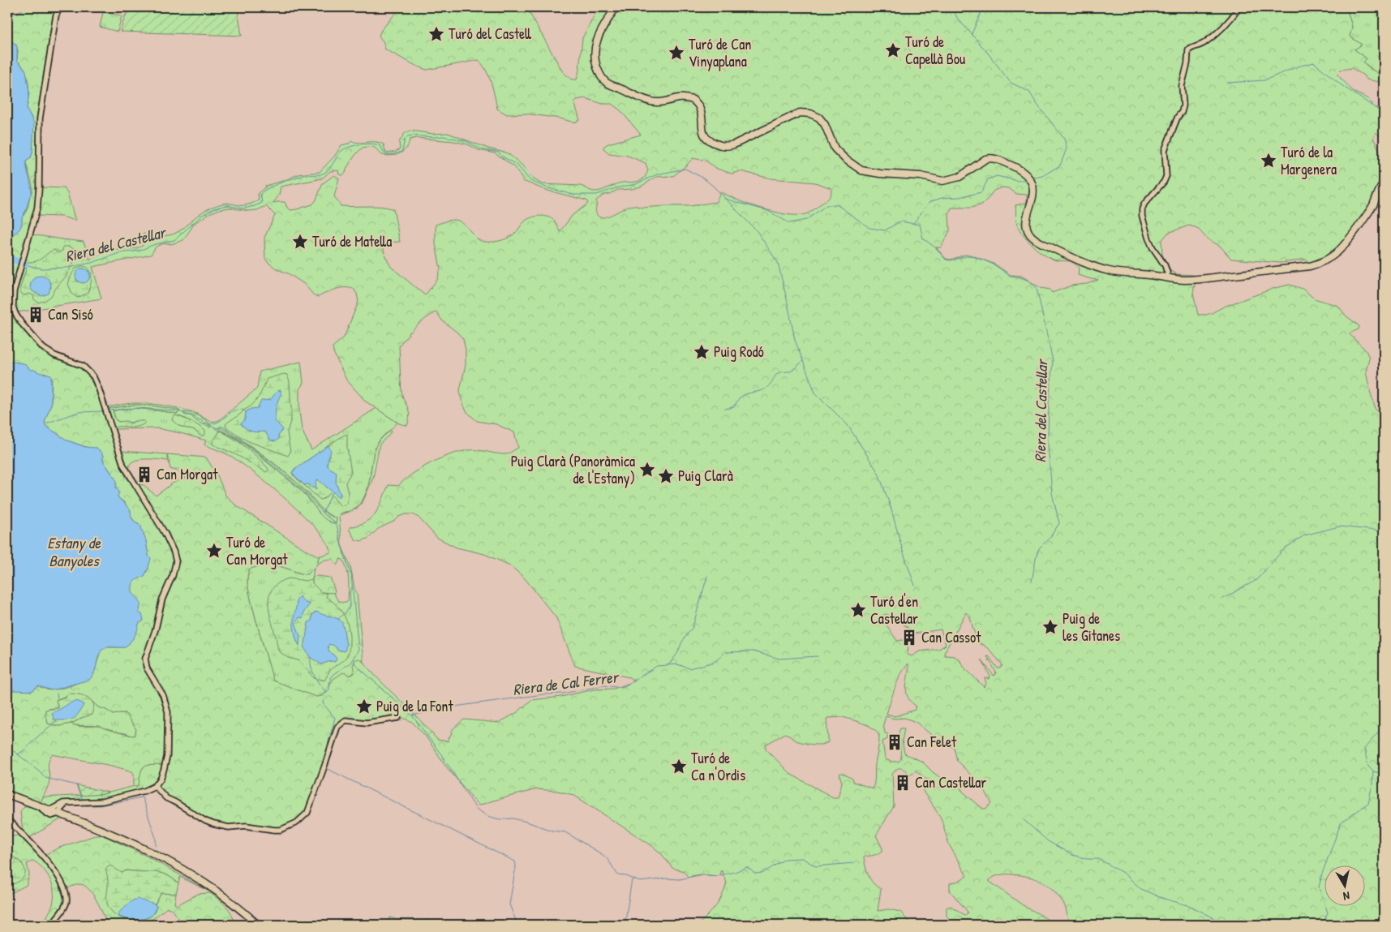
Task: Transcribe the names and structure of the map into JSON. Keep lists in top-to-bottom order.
{
  "water": ["Riera del Castellar", "Estany de Banyoles", "Riera de Cal Ferrer"],
  "places": {
    "place": [
      "Turó del Castell",
      "Turó de Capellà Bou",
      "Turó de Can Vinyaplana",
      "Turó de la Margenera",
      "Turó de Matella",
      "Puig Rodó",
      "Puig Clarà (Panoràmica de l'Estany)",
      "Puig Clarà",
      "Turó de Can Morgat",
      "Turó d'en Castellar",
      "Puig de les Gitanes",
      "Puig de la Font",
      "Turó de Ca n'Ordis"
    ],
    "building": [
      "Can Sisó",
      "Can Morgat",
      "Can Cassot",
      "Can Felet",
      "Can Castellar"
    ]
  },
  "north": "bottom"
}
